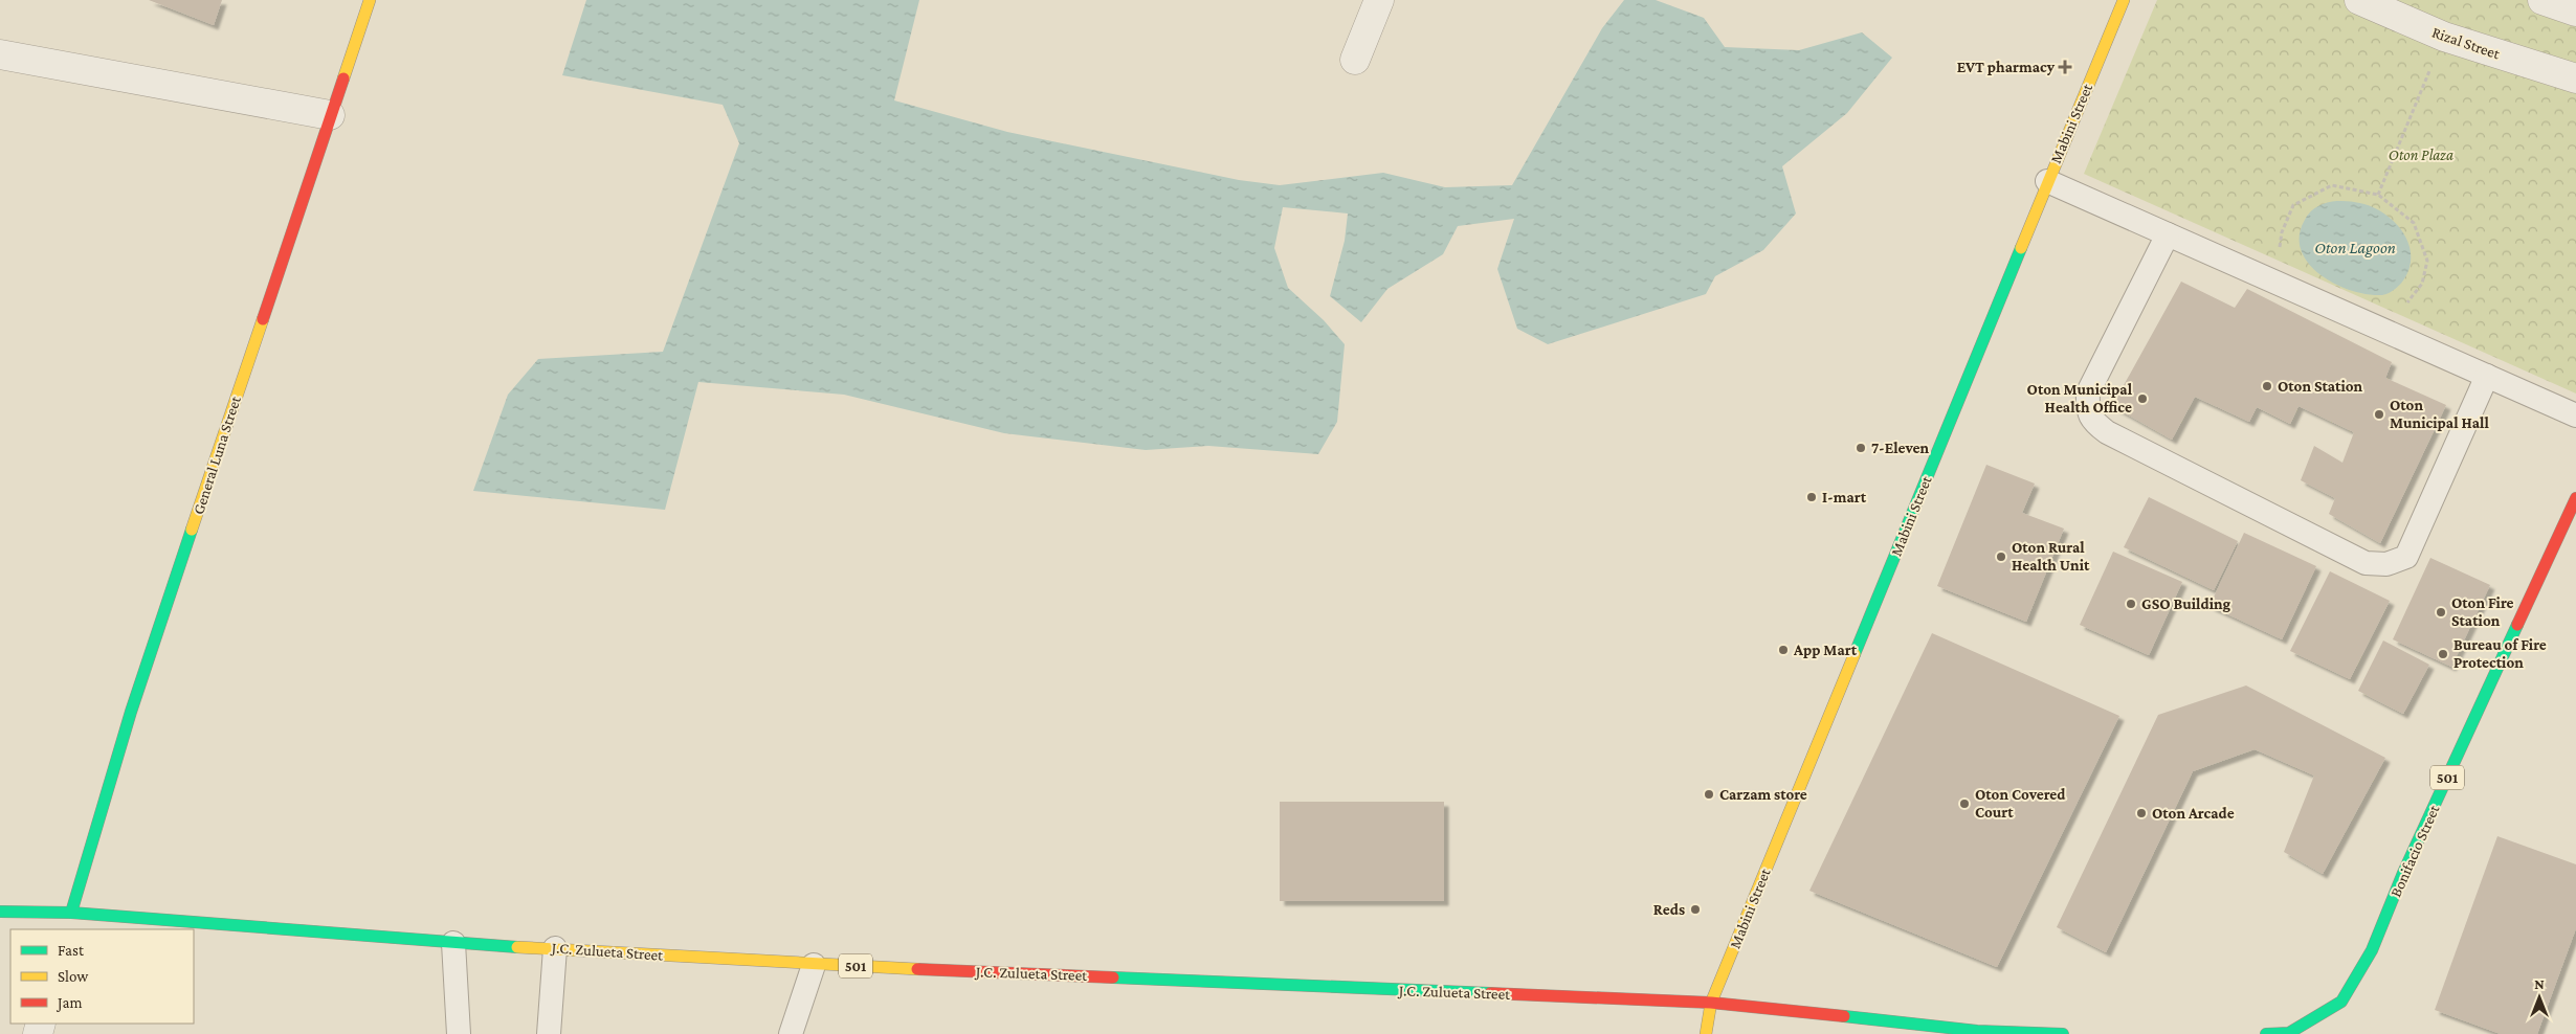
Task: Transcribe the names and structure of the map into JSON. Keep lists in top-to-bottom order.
{
  "streets": {
    "main road": [
      "Mabini Street",
      "General Luna Street",
      "501",
      "Bonifacio Street",
      "J.C. Zulueta Street"
    ],
    "street": ["Rizal Street"]
  },
  "crossings": [
    ["Mabini Street", "J.C. Zulueta Street"],
    ["General Luna Street", "J.C. Zulueta Street"],
    ["501", "Bonifacio Street"]
  ],
  "water": ["Oton Lagoon"],
  "parks": ["Oton Plaza"],
  "places": {
    "health": ["EVT pharmacy"],
    "other": [
      "Oton Station",
      "Oton Municipal Health Office",
      "Oton Municipal Hall",
      "7-Eleven",
      "I-mart",
      "Oton Rural Health Unit",
      "GSO Building",
      "Oton Fire Station",
      "App Mart",
      "Bureau of Fire Protection",
      "Carzam store",
      "Oton Covered Court",
      "Oton Arcade",
      "Reds"
    ]
  },
  "legend": ["Fast", "Slow", "Jam"],
  "north": "top"
}
